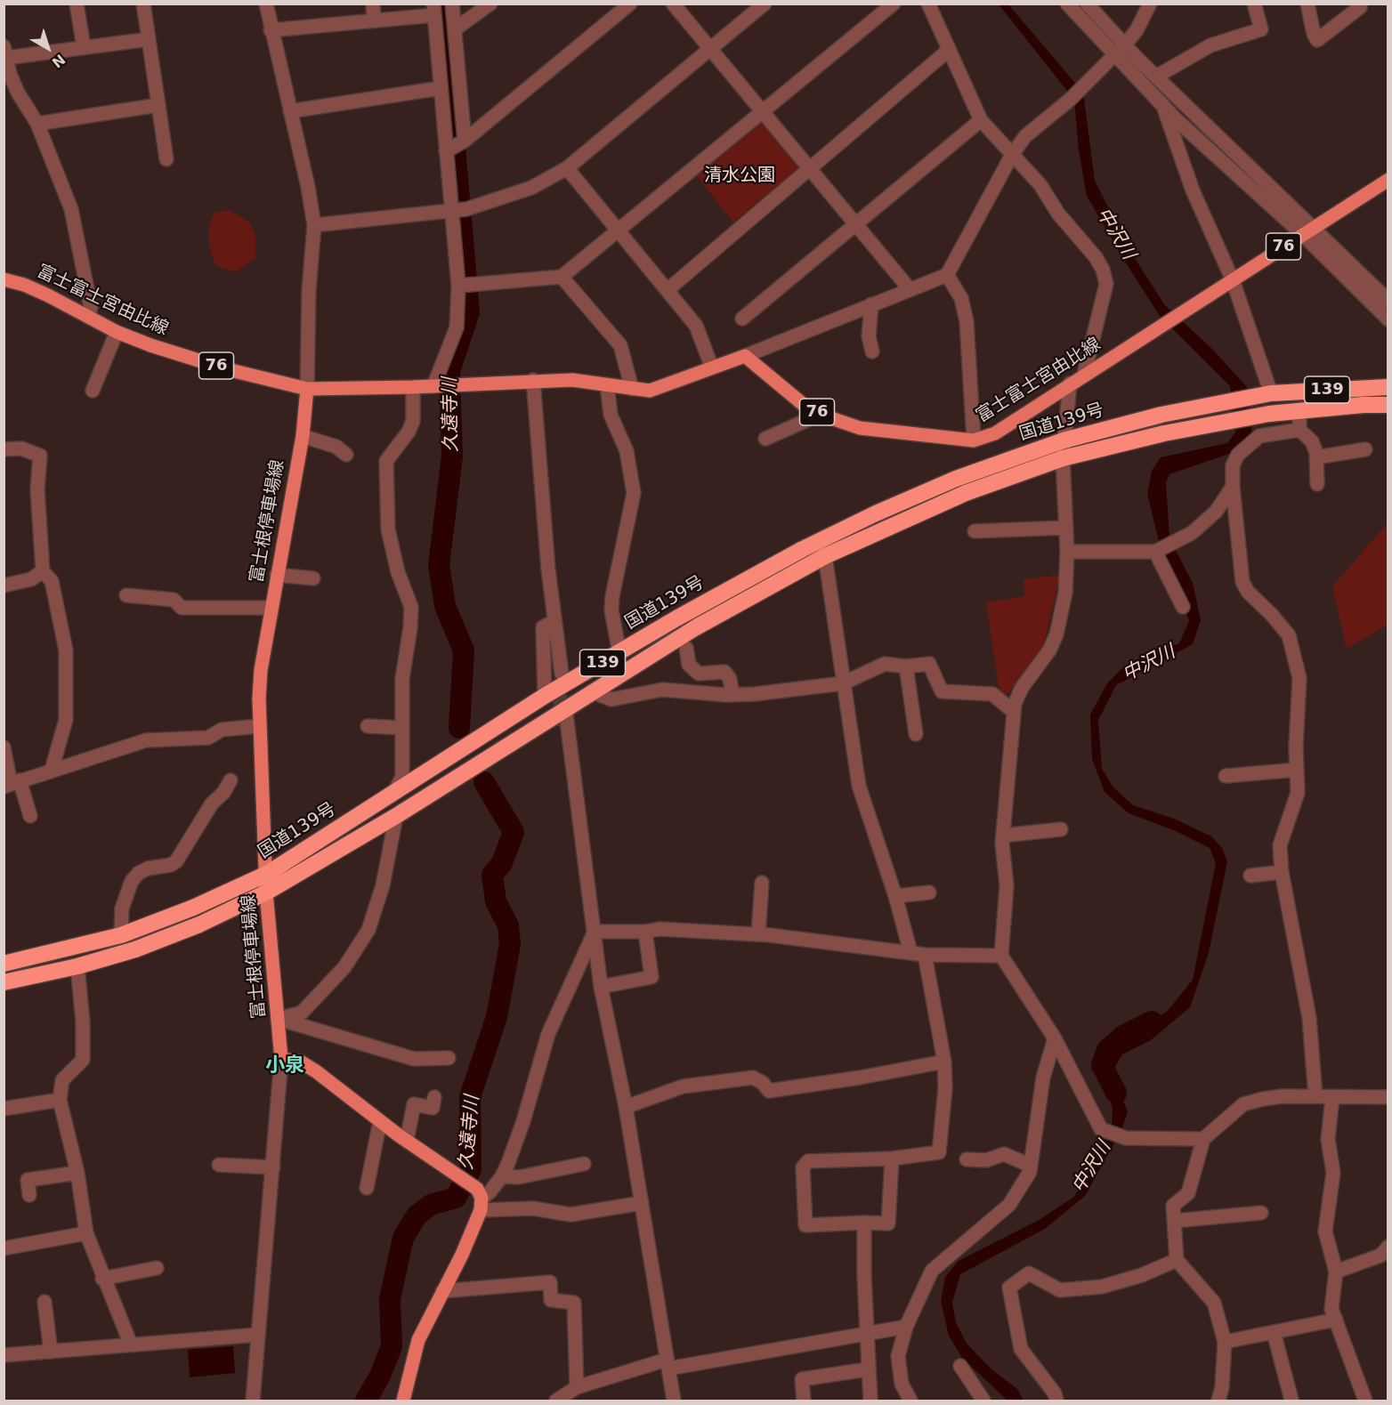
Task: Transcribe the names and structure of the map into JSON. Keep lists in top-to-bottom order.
{
  "streets": {
    "highway": ["139", "国道139号"],
    "main road": ["76", "富士富士宮由比線", "富士根停車場線"]
  },
  "crossings": [
    ["富士富士宮由比線", "富士根停車場線"],
    ["国道139号", "富士根停車場線"]
  ],
  "districts": ["小泉"],
  "water": ["中沢川", "久遠寺川"],
  "parks": ["清水公園"],
  "north": "bottom right"
}
